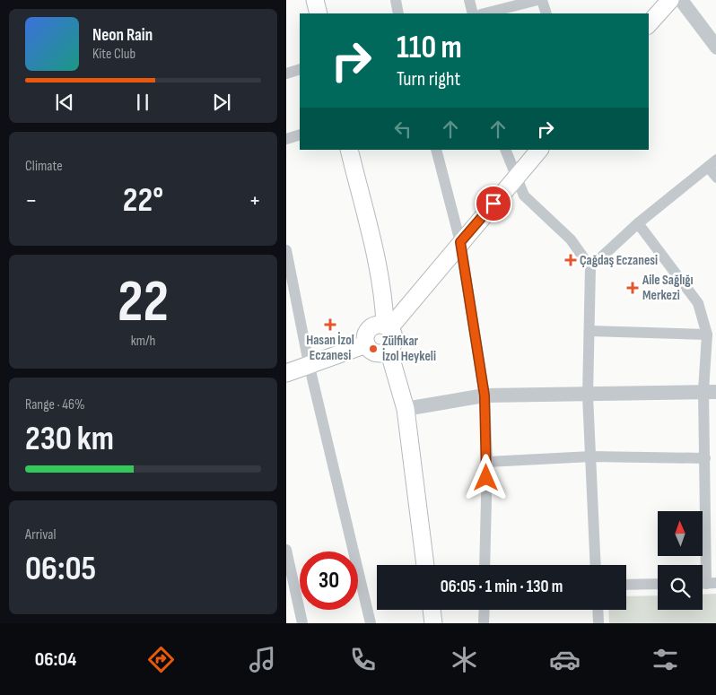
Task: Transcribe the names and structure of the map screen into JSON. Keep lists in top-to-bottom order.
{
  "places": {
    "health": ["Çağdaş Eczanesi", "Aile Sağlığı Merkezi", "Hasan İzol Eczanesi"],
    "other": ["Zülfikar İzol Heykeli"]
  },
  "north": "top",
  "page": {
    "turn": ["110 m", "Turn right"],
    "song": ["Neon Rain", "Kite Club"],
    "tile": [
      "Climate",
      ["22", "km/h"],
      ["Range · 46%", "230 km"],
      ["Arrival", "06:05"]
    ],
    "heat": ["−", "22°", "+"],
    "limit": "30",
    "trip": "06:05 · 1 min · 130 m",
    "tabs": "06:04"
  }
}
